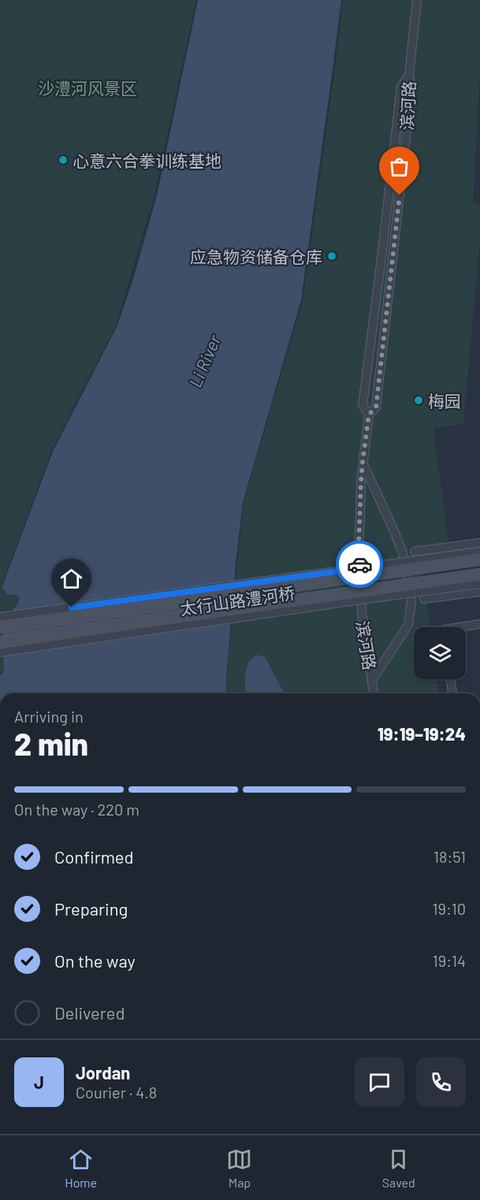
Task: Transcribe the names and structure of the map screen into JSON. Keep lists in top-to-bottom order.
{
  "streets": {
    "main road": ["太行山路澧河桥"],
    "street": ["滨河路"]
  },
  "crossings": [
    ["滨河路", "太行山路澧河桥"]
  ],
  "water": ["Li River"],
  "parks": ["沙澧河风景区"],
  "places": ["心意六合拳训练基地", "应急物资储备仓库", "梅园"],
  "page": {
    "heading": ["2 min", "Arriving in", "19:19–19:24"],
    "panel": ["Jordan", "Courier · 4.8"],
    "bar": "On the way · 220 m",
    "list": [
      ["Confirmed", "18:51"],
      ["Preparing", "19:10"],
      ["On the way", "19:14"],
      "Delivered"
    ],
    "round": "J",
    "tabs": ["Home", "Map", "Saved"]
  }
}
